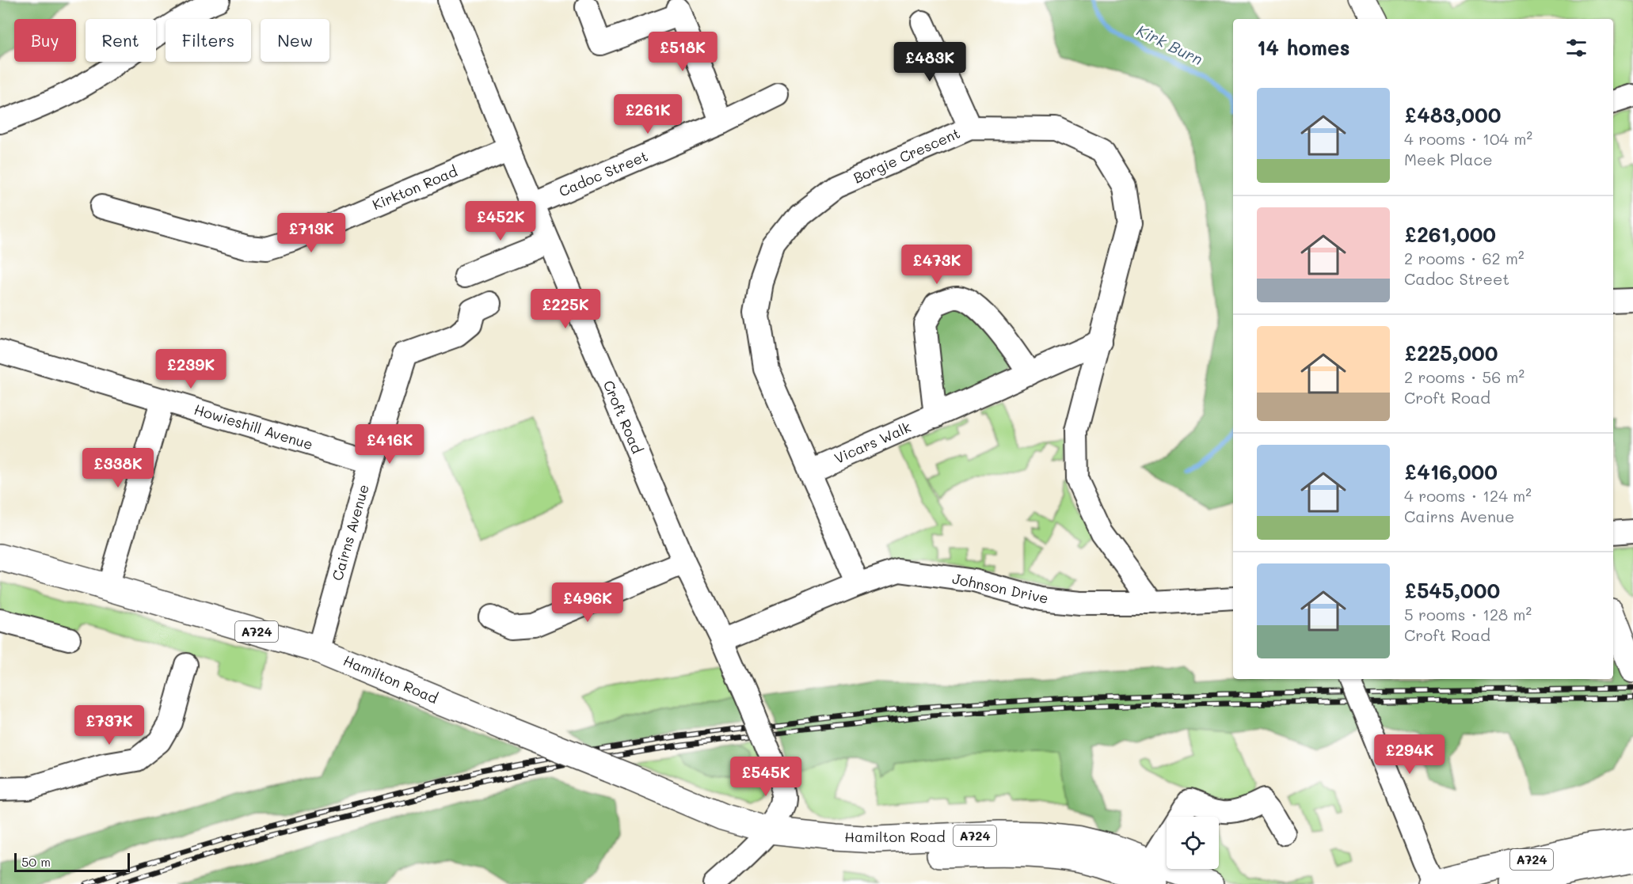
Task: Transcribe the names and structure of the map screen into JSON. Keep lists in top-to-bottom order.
{
  "streets": {
    "main road": ["A724", "Hamilton Road"],
    "street": [
      "Borgie Crescent",
      "Cadoc Street",
      "Kirkton Road",
      "Croft Road",
      "Howieshill Avenue",
      "Vicars Walk",
      "Cairns Avenue",
      "Johnson Drive"
    ]
  },
  "crossings": [
    ["Borgie Crescent", "Vicars Walk"],
    ["Borgie Crescent", "Johnson Drive"],
    ["Cadoc Street", "Croft Road"],
    ["Kirkton Road", "Croft Road"],
    ["Croft Road", "Johnson Drive"],
    ["Croft Road", "Hamilton Road"],
    ["Howieshill Avenue", "Cairns Avenue"],
    ["Cairns Avenue", "Hamilton Road"]
  ],
  "water": ["Kirk Burn"],
  "scale_bar": "50 m",
  "page": {
    "chip": [
      "Buy",
      "Rent",
      "Filters",
      "New"
    ],
    "heading": "14 homes",
    "price": [
      "£518K",
      "£483K",
      "£261K",
      "£452K",
      "£713K",
      "£473K",
      "£225K",
      "£239K",
      "£416K",
      "£338K",
      "£496K",
      "£737K",
      "£294K",
      "£545K"
    ],
    "list": [
      {
        "name": "£483,000",
        "note": "4 rooms · 104 m² · Meek Place"
      },
      {
        "name": "£261,000",
        "note": "2 rooms · 62 m² · Cadoc Street"
      },
      {
        "name": "£225,000",
        "note": "2 rooms · 56 m² · Croft Road"
      },
      {
        "name": "£416,000",
        "note": "4 rooms · 124 m² · Cairns Avenue"
      },
      {
        "name": "£545,000",
        "note": "5 rooms · 128 m² · Croft Road"
      }
    ],
    "scale": "50 m"
  }
}
